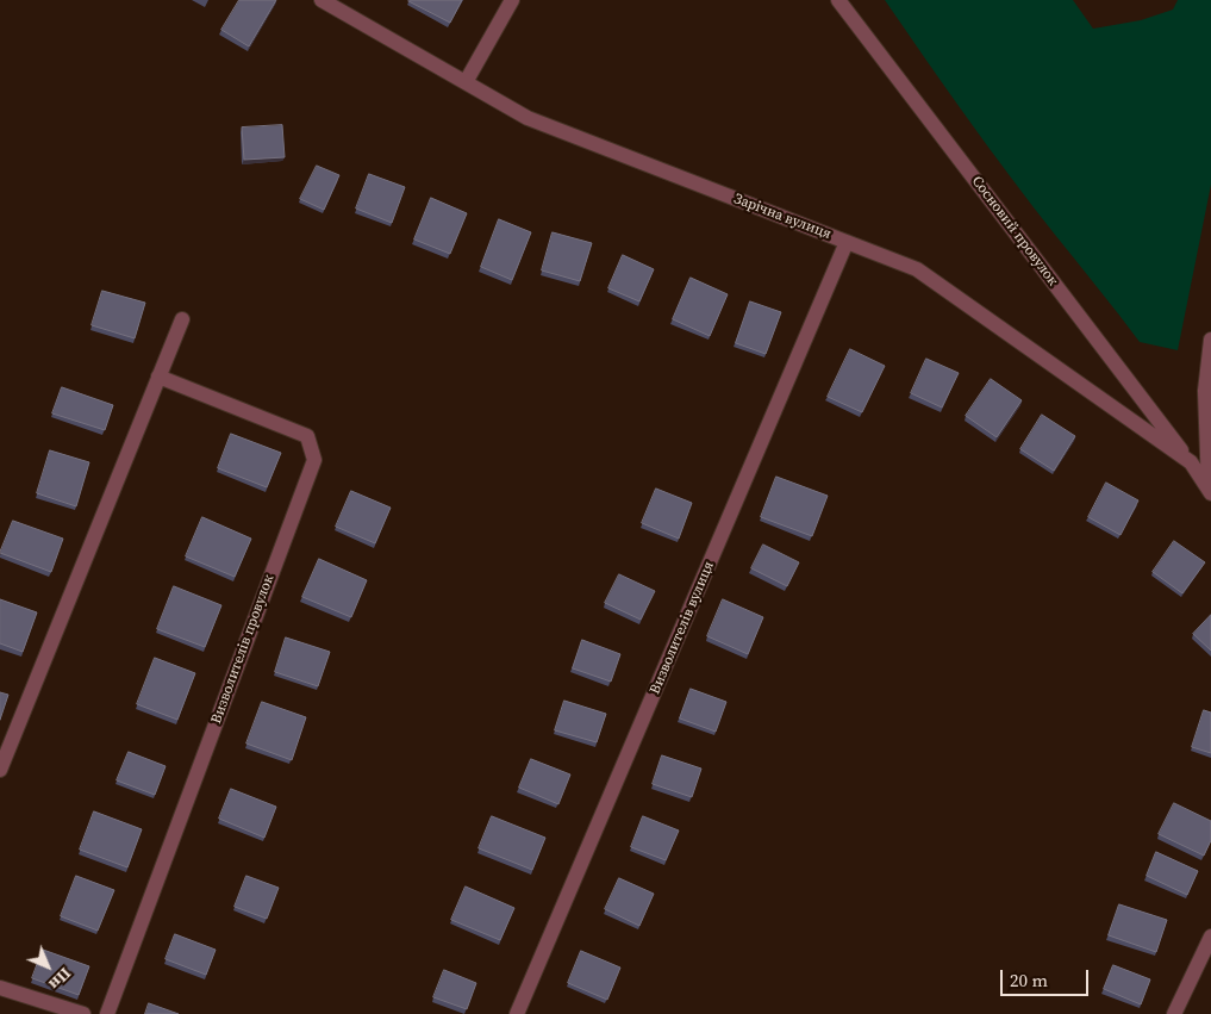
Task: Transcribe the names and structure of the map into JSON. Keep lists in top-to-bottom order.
{
  "streets": {
    "street": [
      "Зарічна вулиця",
      "Сосновий провулок",
      "Визволителів вулиця",
      "Визволителів провулок"
    ]
  },
  "crossings": [
    ["Зарічна вулиця", "Сосновий провулок"],
    ["Зарічна вулиця", "Визволителів вулиця"]
  ],
  "scale_bar": "20 m",
  "north": "bottom right"
}
